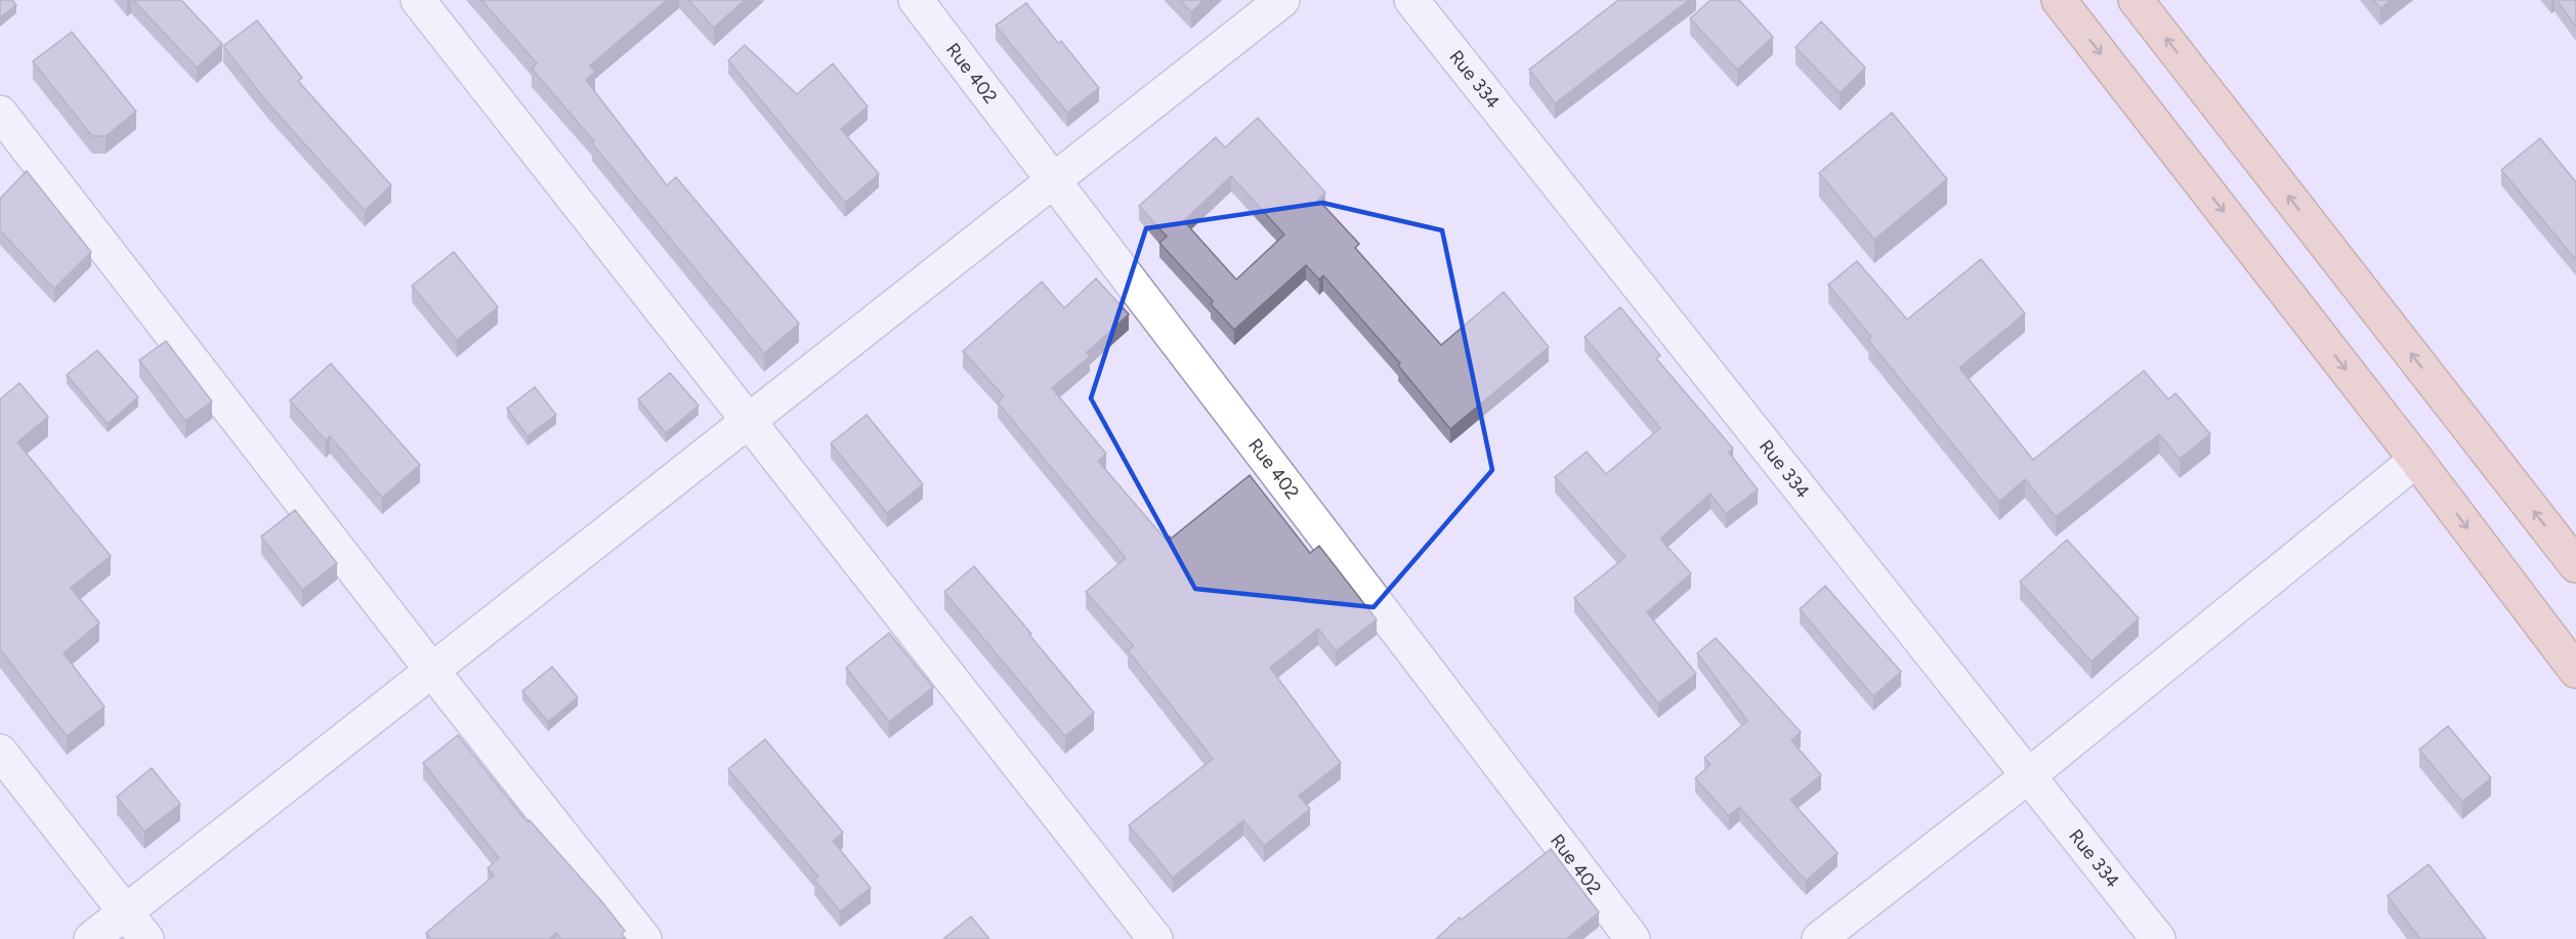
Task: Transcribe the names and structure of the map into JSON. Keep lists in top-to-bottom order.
{
  "streets": {
    "street": ["Rue 402", "Rue 334"]
  }
}
